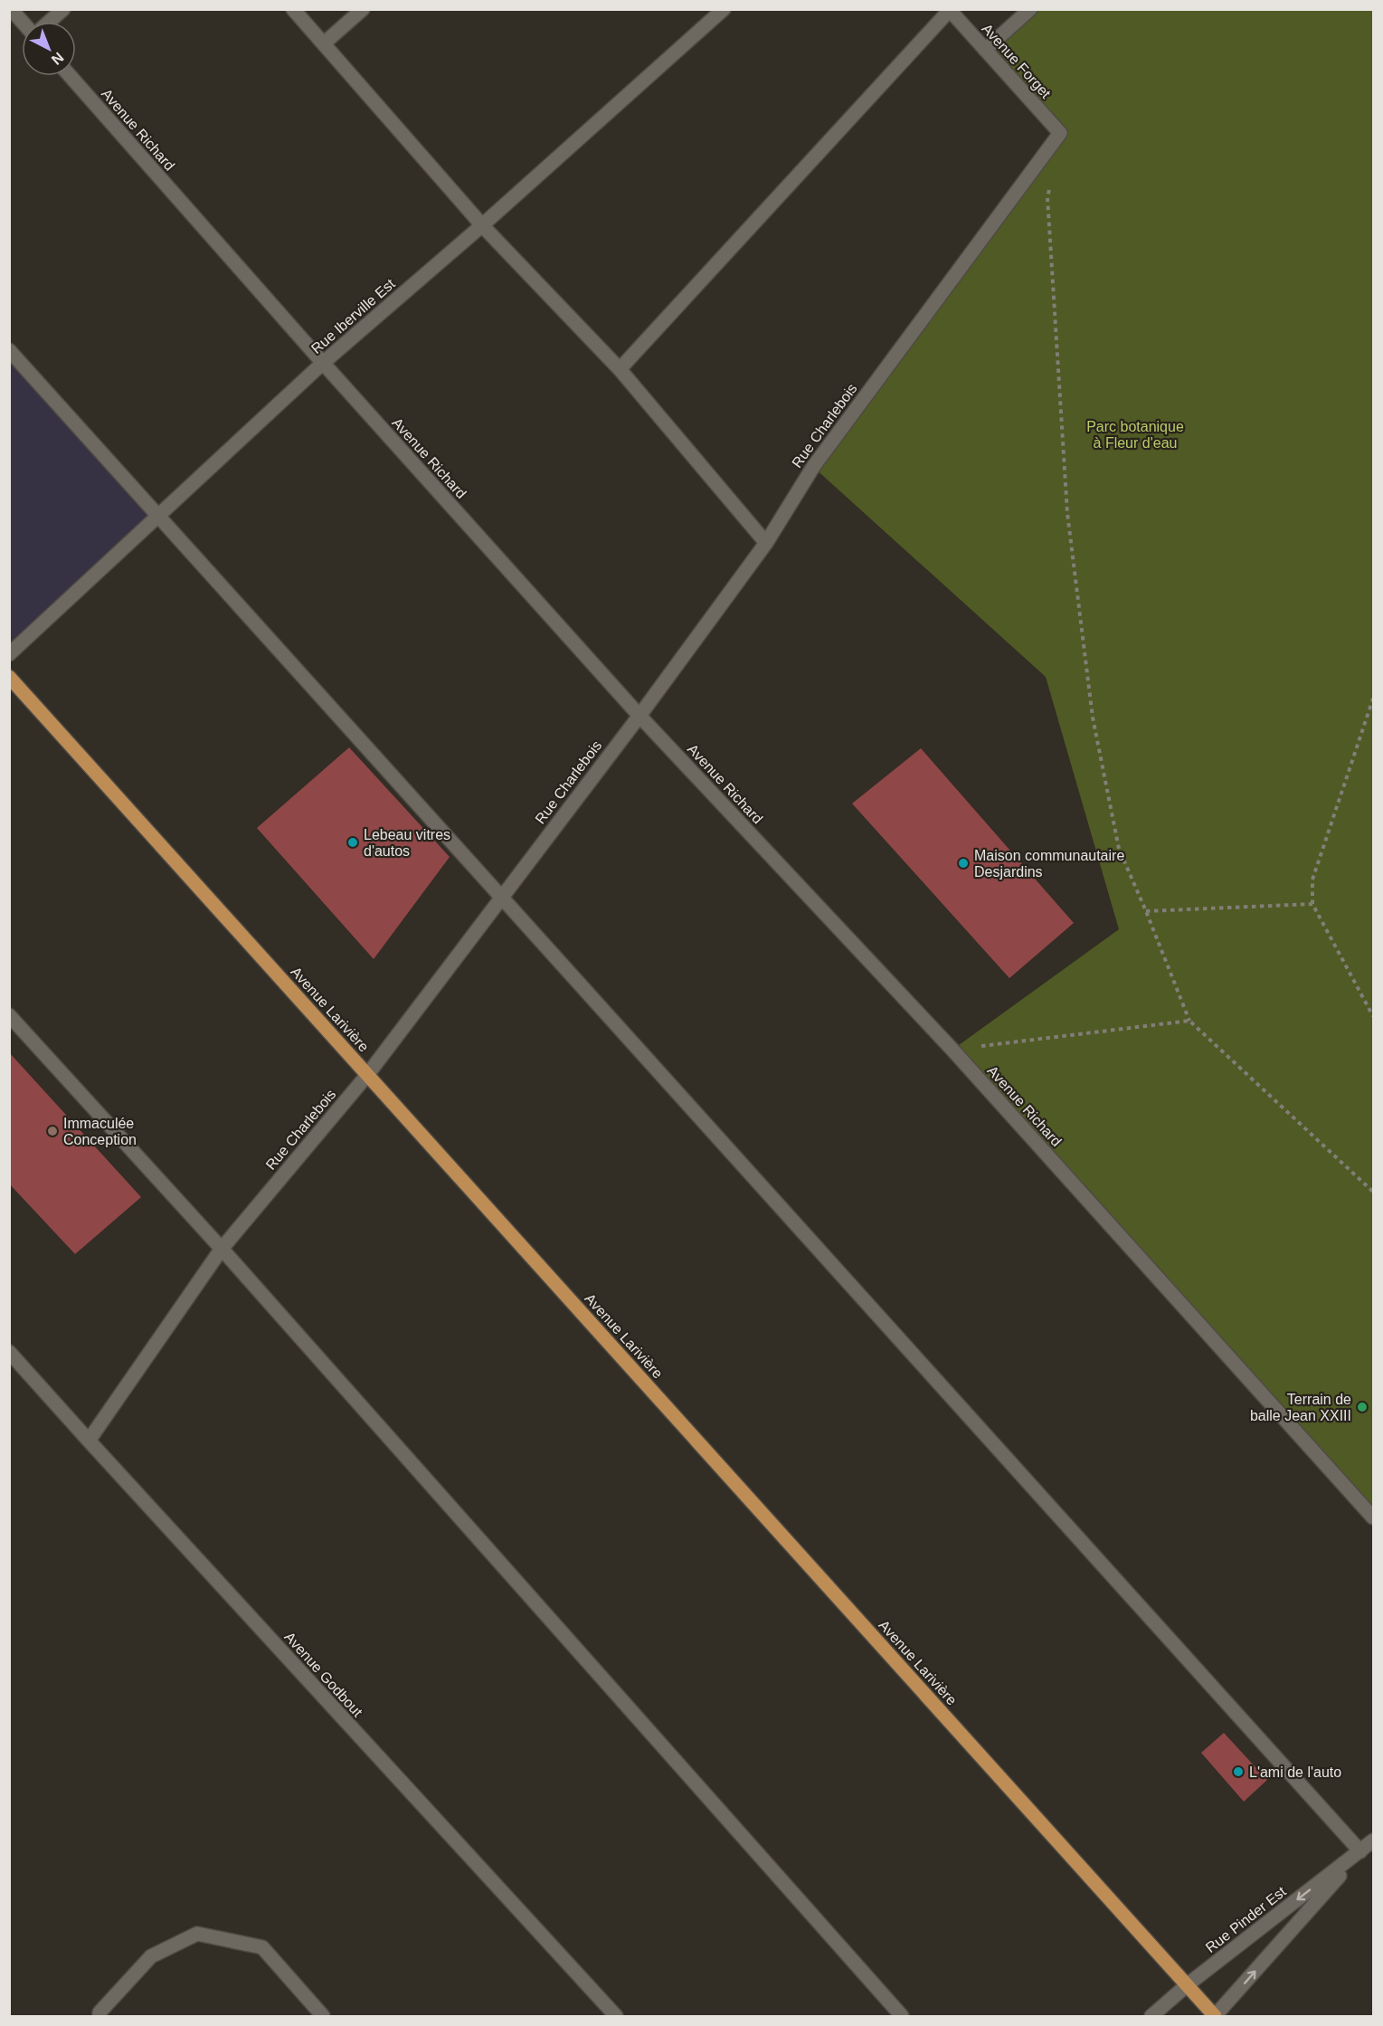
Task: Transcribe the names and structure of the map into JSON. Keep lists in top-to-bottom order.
{
  "streets": {
    "main road": ["Avenue Larivière"],
    "street": [
      "Avenue Forget",
      "Avenue Richard",
      "Rue Iberville Est",
      "Rue Charlebois",
      "Avenue Godbout",
      "Rue Pinder Est"
    ]
  },
  "crossings": [
    ["Avenue Forget", "Rue Charlebois"],
    ["Avenue Richard", "Rue Iberville Est"],
    ["Avenue Richard", "Rue Charlebois"],
    ["Rue Charlebois", "Avenue Larivière"],
    ["Rue Charlebois", "Avenue Godbout"],
    ["Avenue Larivière", "Rue Pinder Est"]
  ],
  "parks": ["Parc botanique à Fleur d'eau"],
  "places": [
    "Lebeau vitres d'autos",
    "Maison communautaire Desjardins",
    "Immaculée Conception",
    "Terrain de balle Jean XXIII",
    "L'ami de l'auto"
  ],
  "north": "bottom right"
}
